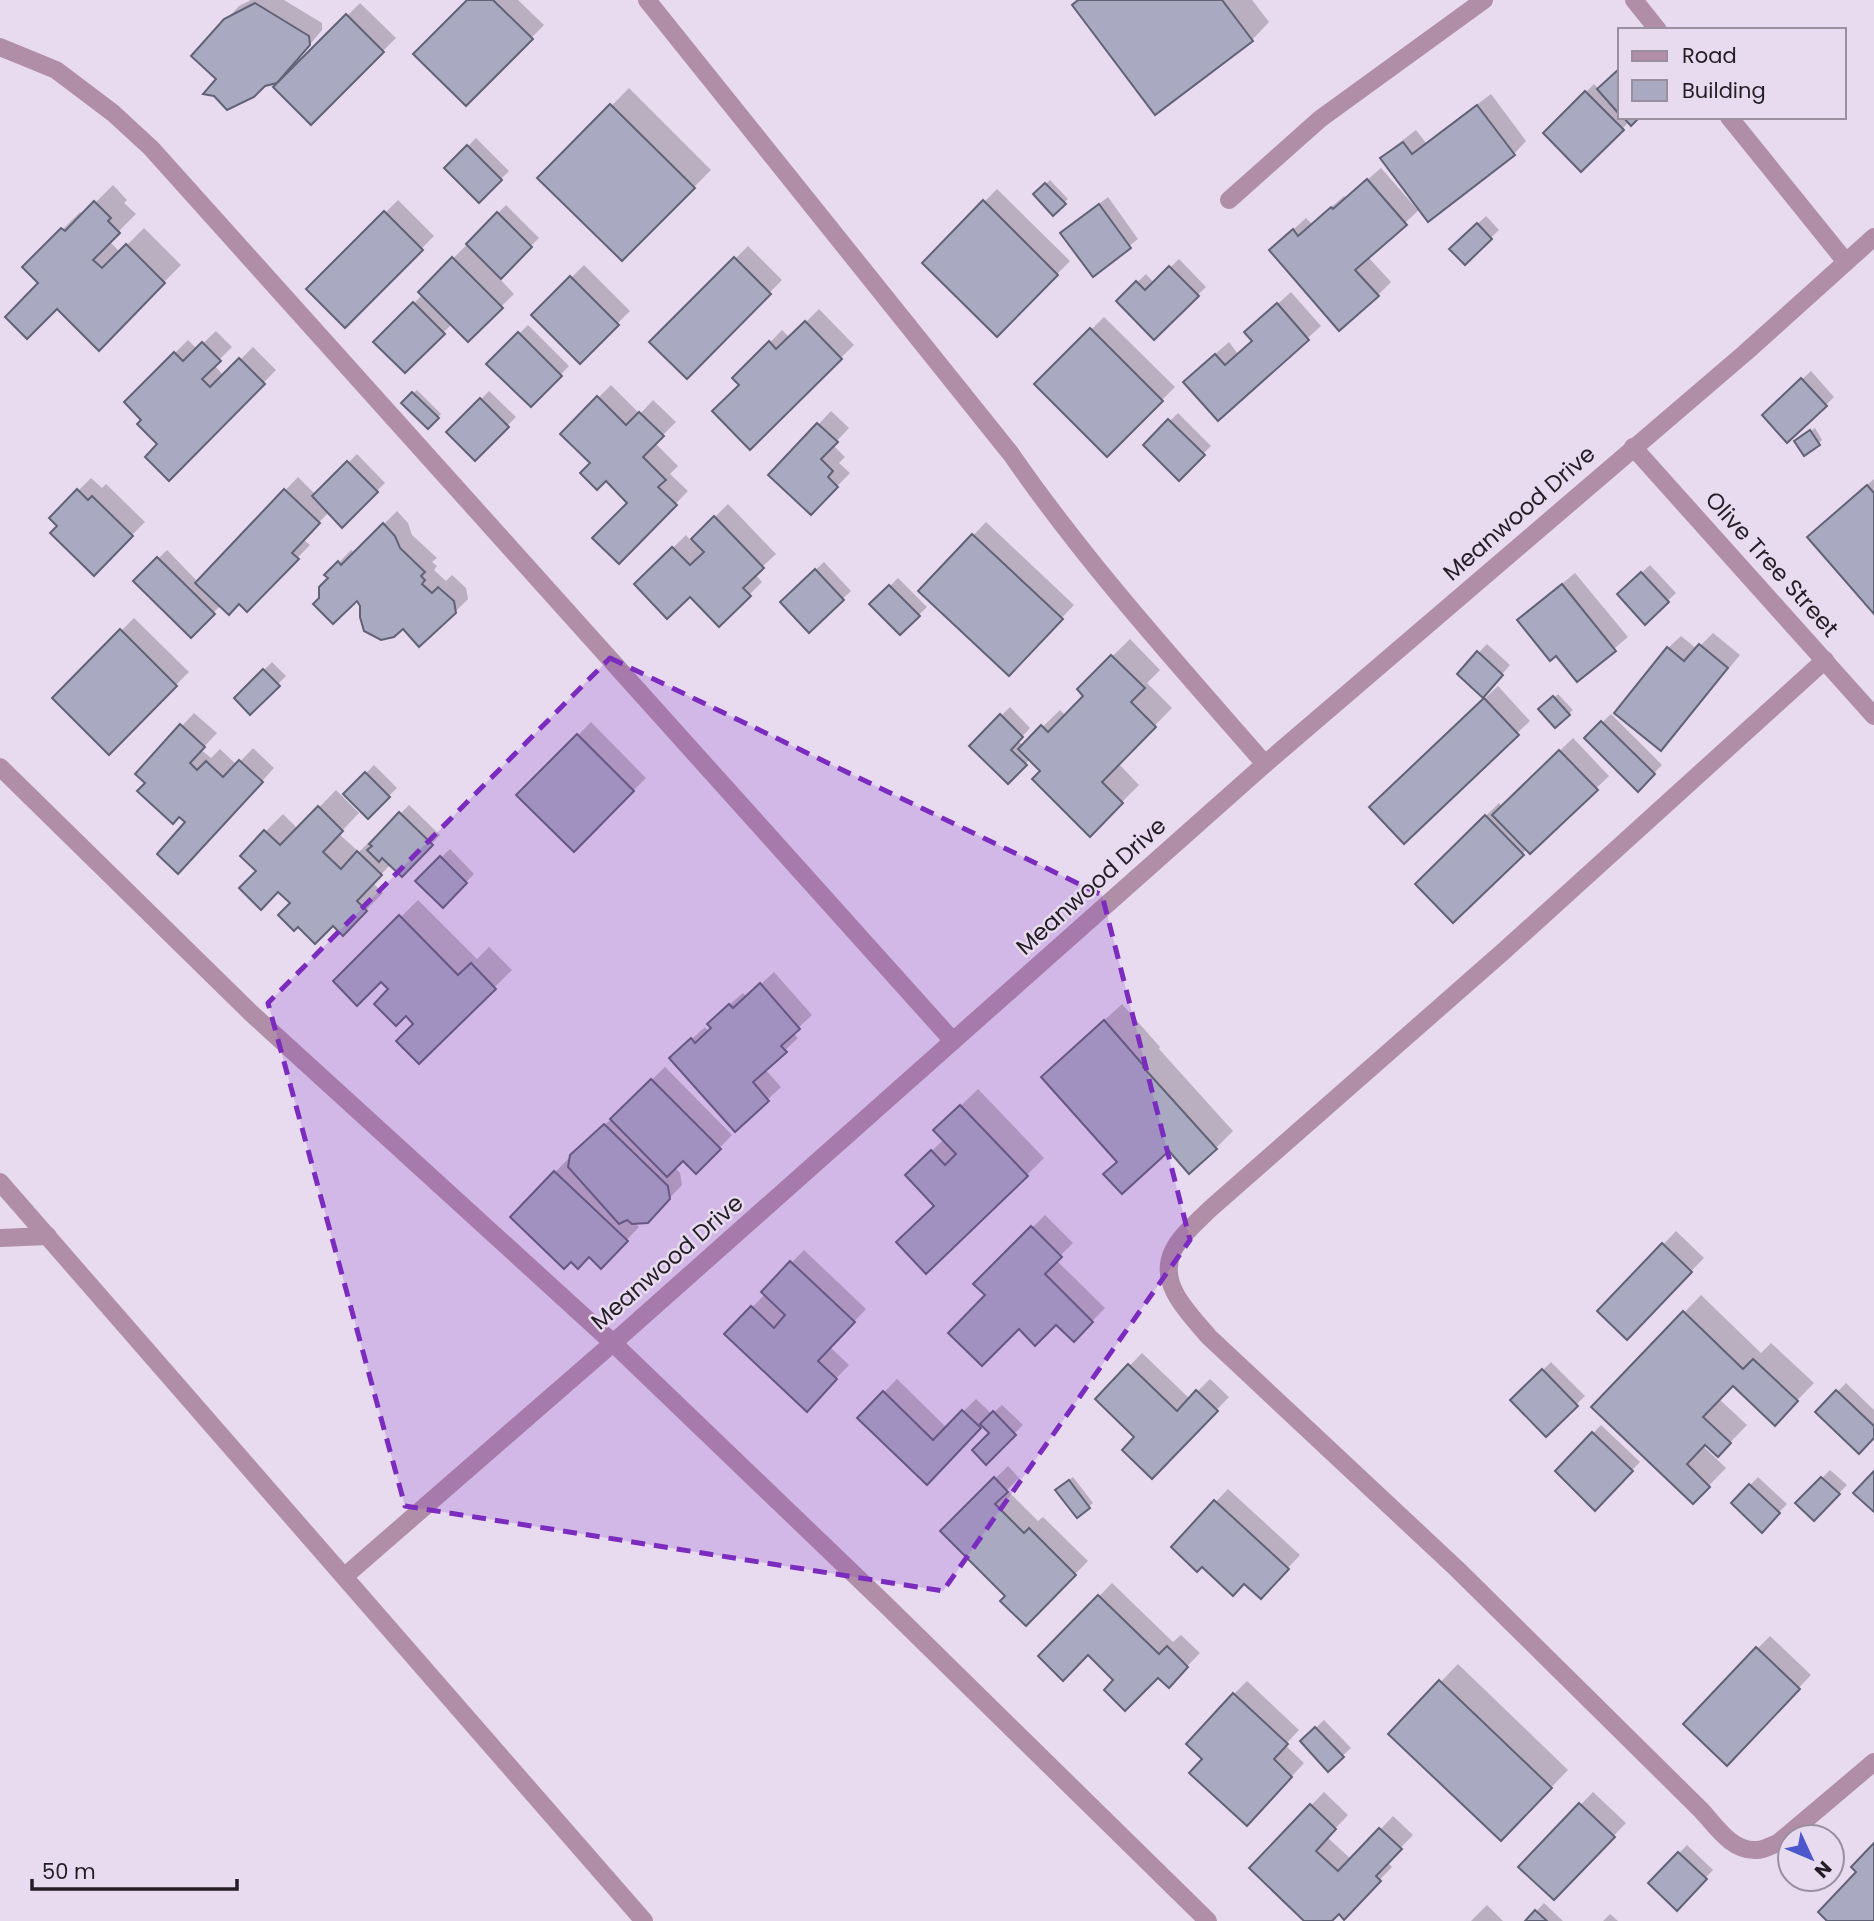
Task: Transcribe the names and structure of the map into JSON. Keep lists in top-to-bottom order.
{
  "streets": {
    "street": ["Meanwood Drive", "Olive Tree Street"]
  },
  "crossings": [
    ["Meanwood Drive", "Olive Tree Street"]
  ],
  "legend": ["Road", "Building"],
  "scale_bar": "50 m",
  "north": "bottom right"
}
